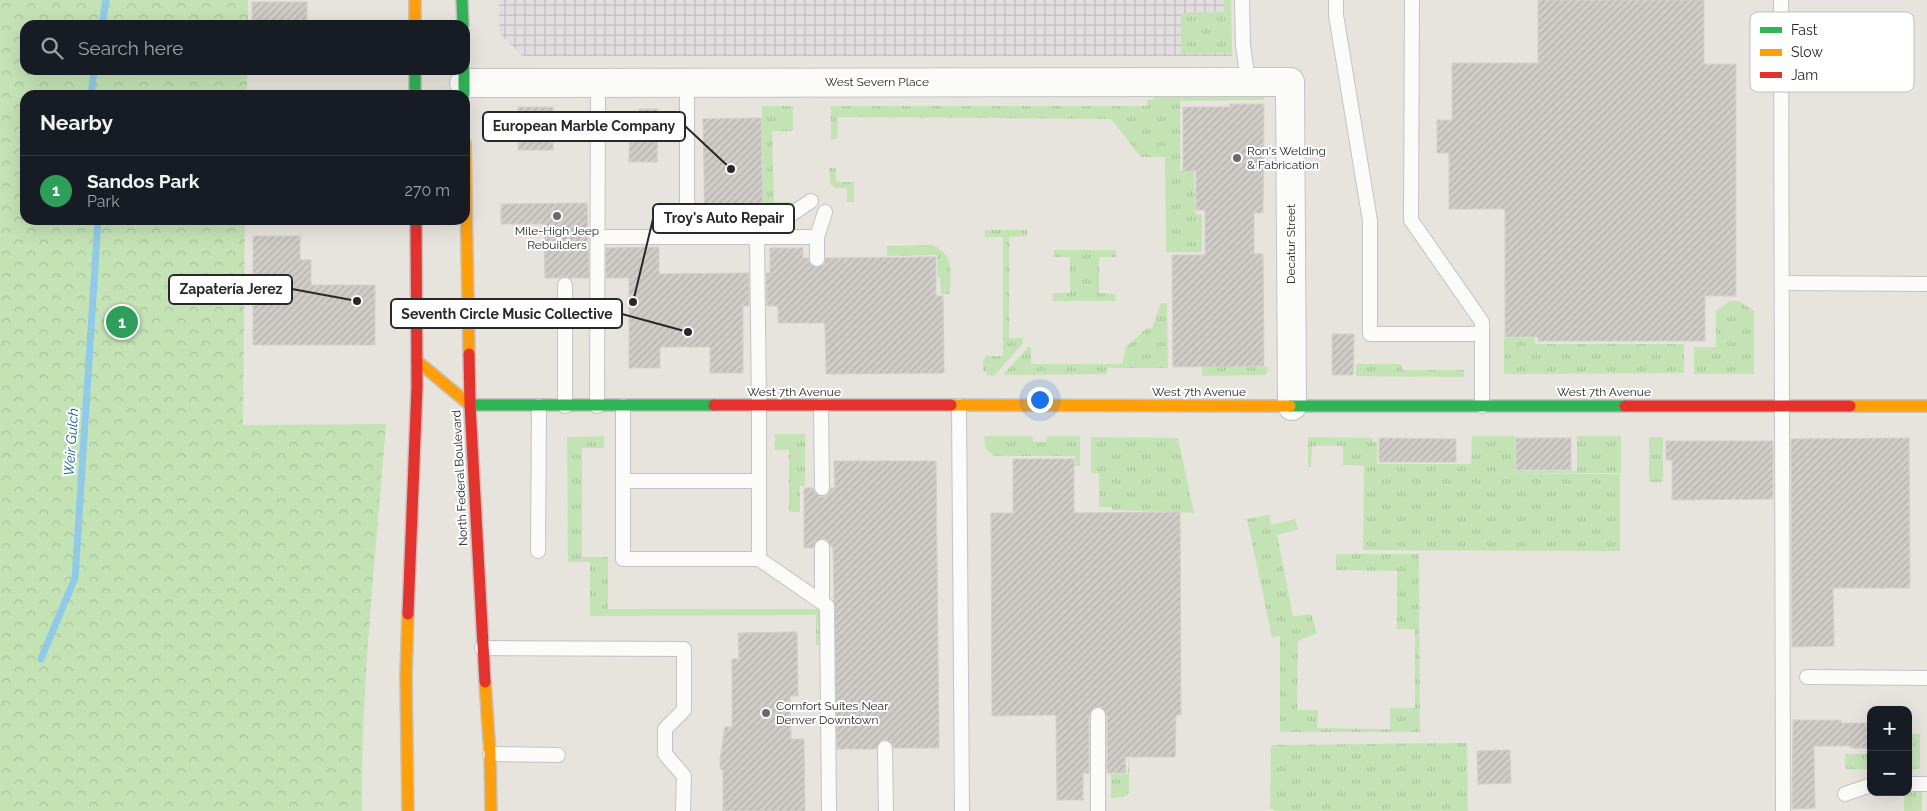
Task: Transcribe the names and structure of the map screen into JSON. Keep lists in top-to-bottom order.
{
  "streets": {
    "street": [
      "West Severn Place",
      "Decatur Street",
      "West 7th Avenue",
      "North Federal Boulevard"
    ]
  },
  "crossings": [
    ["West Severn Place", "Decatur Street"],
    ["Decatur Street", "West 7th Avenue"],
    ["West 7th Avenue", "North Federal Boulevard"]
  ],
  "water": ["Weir Gulch"],
  "places": [
    "Ron's Welding & Fabrication",
    "European Marble Company",
    "Mile-High Jeep Rebuilders",
    "Zapatería Jerez",
    "Troy's Auto Repair",
    "Seventh Circle Music Collective",
    "Comfort Suites Near Denver Downtown"
  ],
  "legend": ["Fast", "Slow", "Jam"],
  "page": {
    "search": "Search here",
    "heading": "Nearby",
    "list": [
      {
        "mark": "1",
        "name": "Sandos Park",
        "note": "Park",
        "value": "270 m"
      }
    ],
    "pins": "1",
    "map_buttons": ["+", "−"]
  }
}
